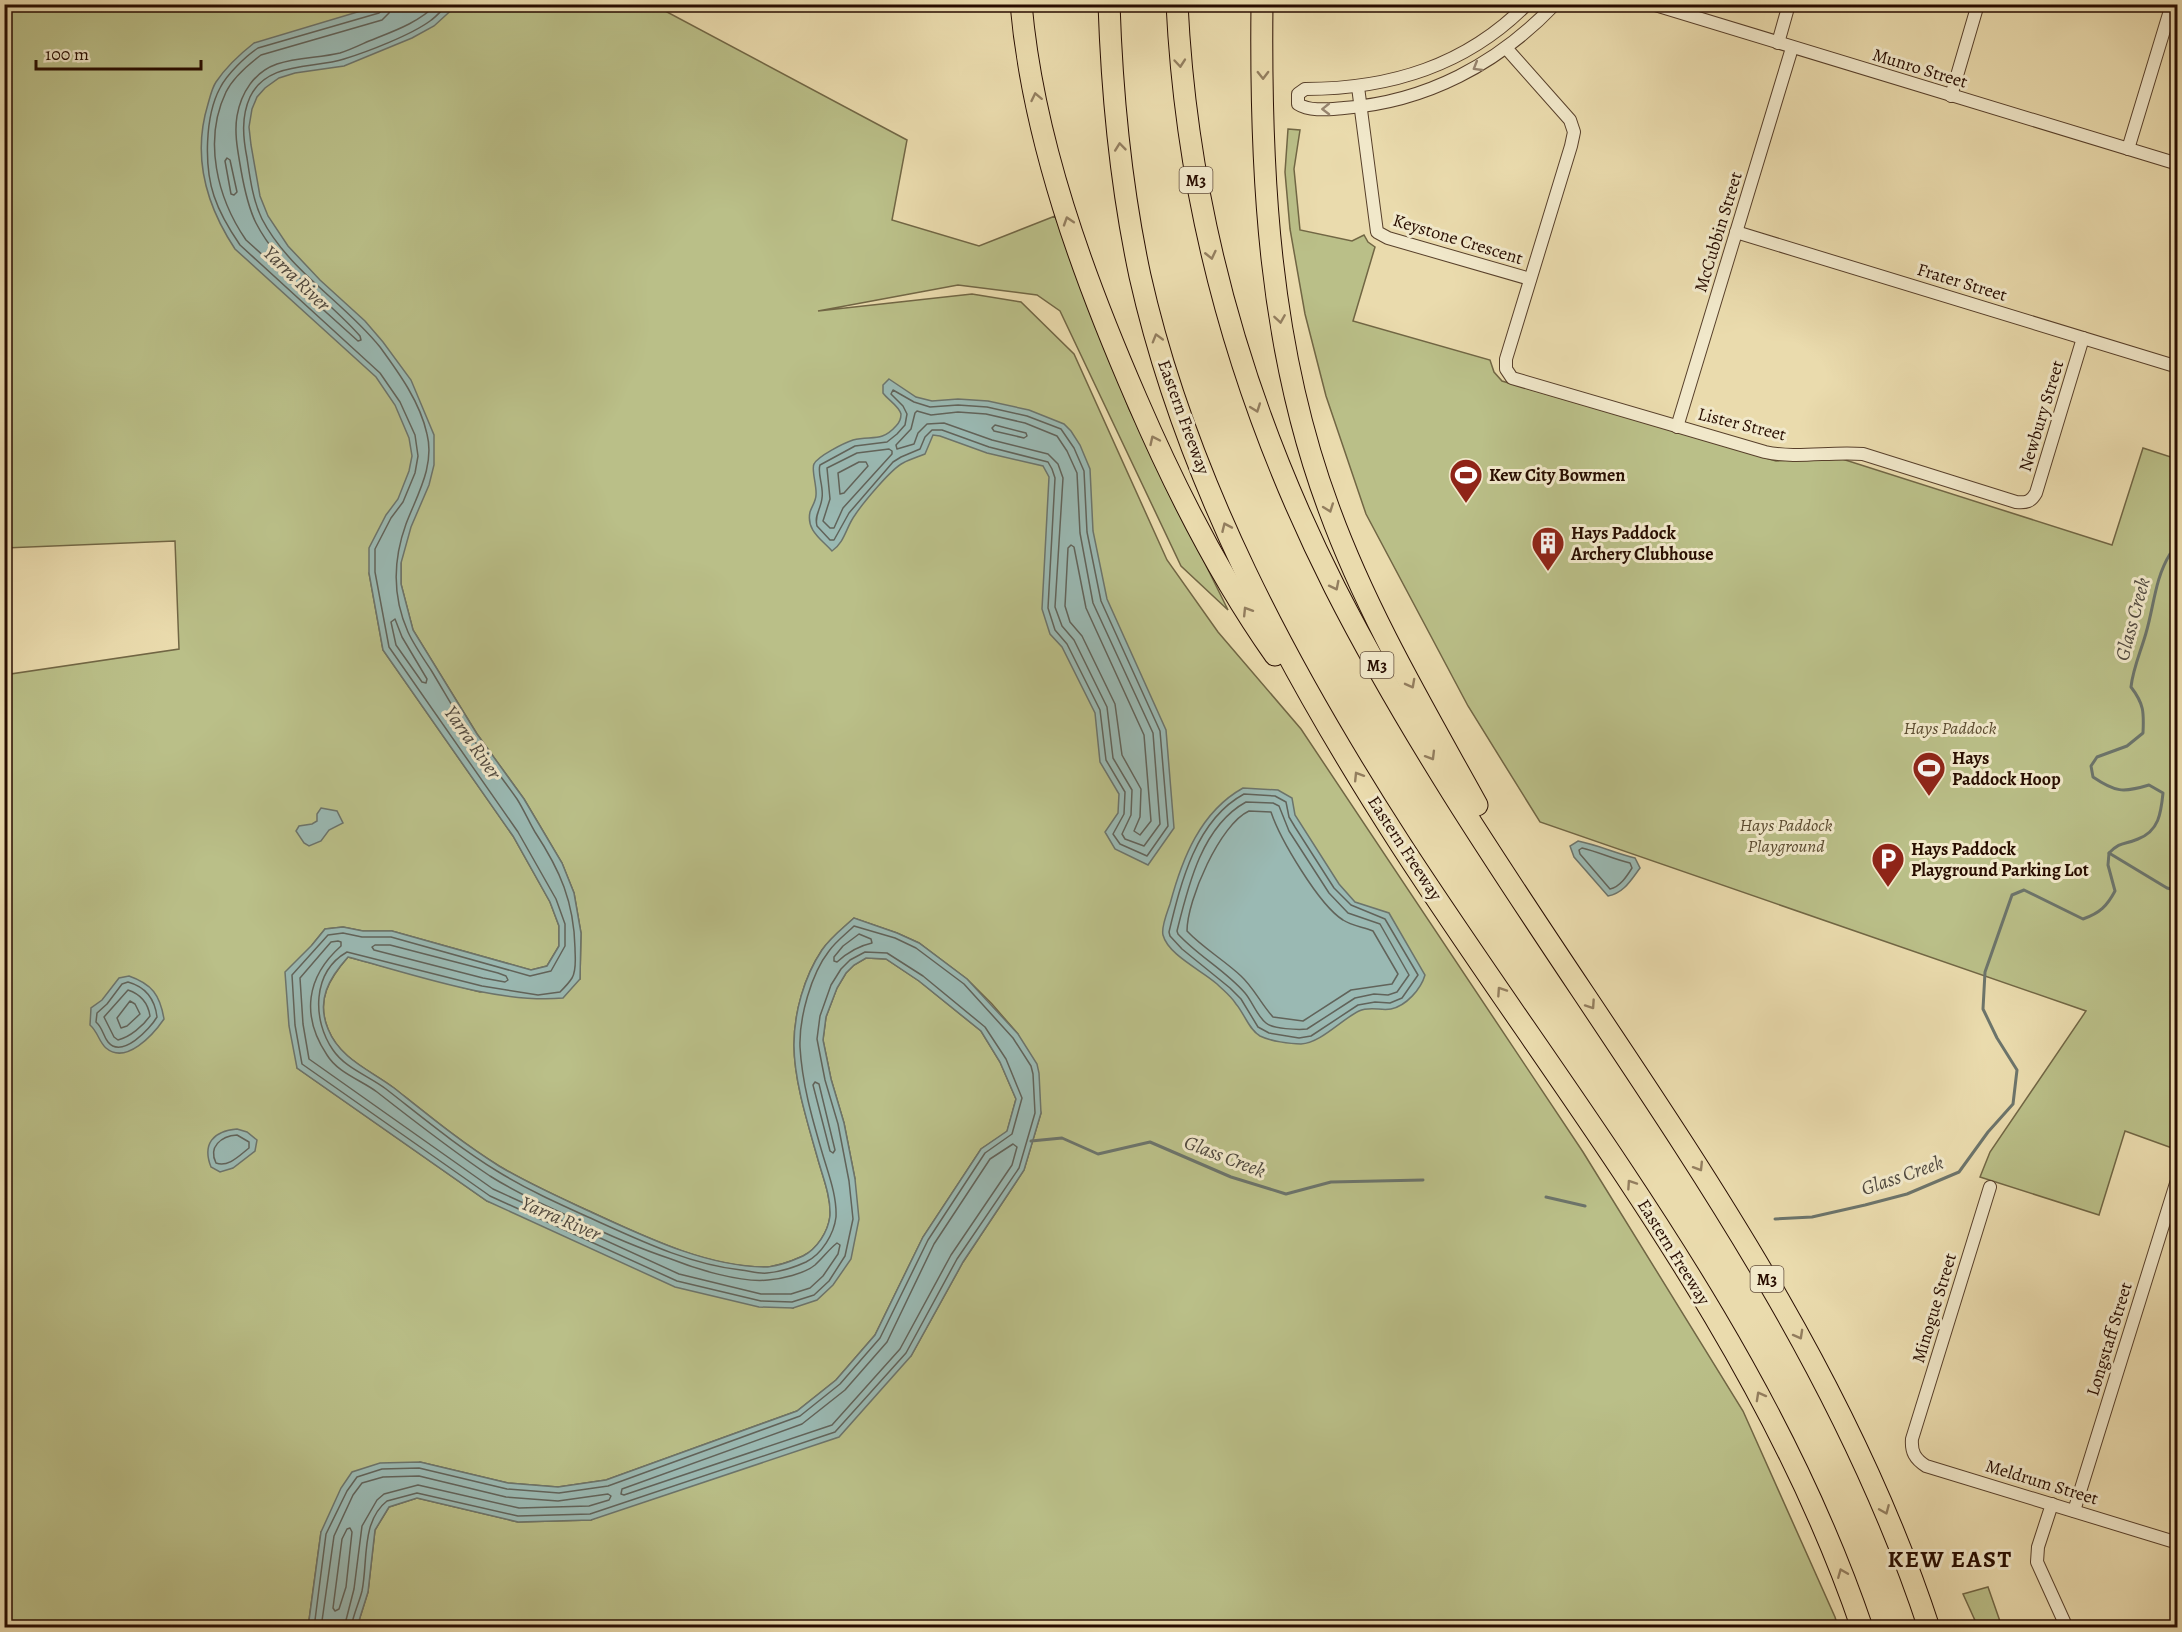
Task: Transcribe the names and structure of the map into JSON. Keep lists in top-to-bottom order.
{
  "streets": {
    "highway": ["M3", "Eastern Freeway"],
    "street": [
      "Munro Street",
      "McCubbin Street",
      "Keystone Crescent",
      "Frater Street",
      "Newbury Street",
      "Lister Street",
      "Minogue Street",
      "Longstaff Street",
      "Meldrum Street"
    ]
  },
  "crossings": [
    ["Munro Street", "McCubbin Street"],
    ["McCubbin Street", "Frater Street"],
    ["McCubbin Street", "Lister Street"],
    ["Keystone Crescent", "Lister Street"],
    ["Frater Street", "Newbury Street"],
    ["Newbury Street", "Lister Street"],
    ["Minogue Street", "Meldrum Street"],
    ["Longstaff Street", "Meldrum Street"]
  ],
  "districts": ["KEW EAST"],
  "water": ["Yarra River", "Glass Creek"],
  "parks": ["Hays Paddock", "Hays Paddock Playground"],
  "places": {
    "sports": ["Kew City Bowmen", "Hays Paddock Hoop"],
    "building": ["Hays Paddock Archery Clubhouse"],
    "parking": ["Hays Paddock Playground Parking Lot"]
  },
  "scale_bar": "100 m"
}
